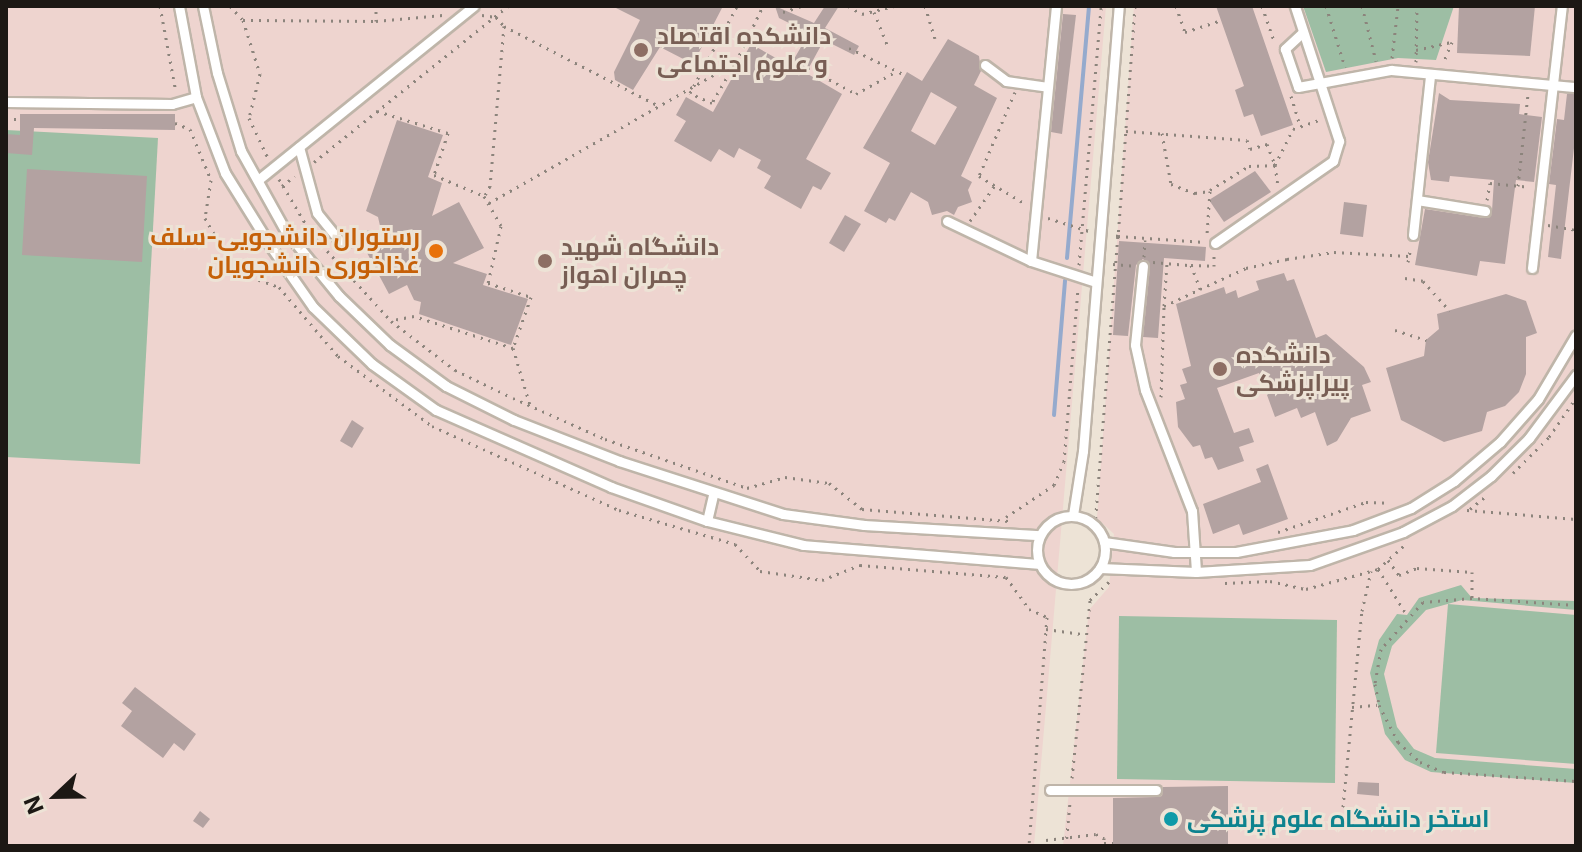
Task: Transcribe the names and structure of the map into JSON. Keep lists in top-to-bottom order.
{
  "places": [
    "دانشکده اقتصاد و علوم اجتماعی",
    "رستوران دانشجویی-سلف غذاخوری دانشجویان",
    "دانشگاه شهید چمران اهواز",
    "دانشکده پیراپزشکی",
    "استخر دانشگاه علوم پزشکی"
  ],
  "north": "left"
}
